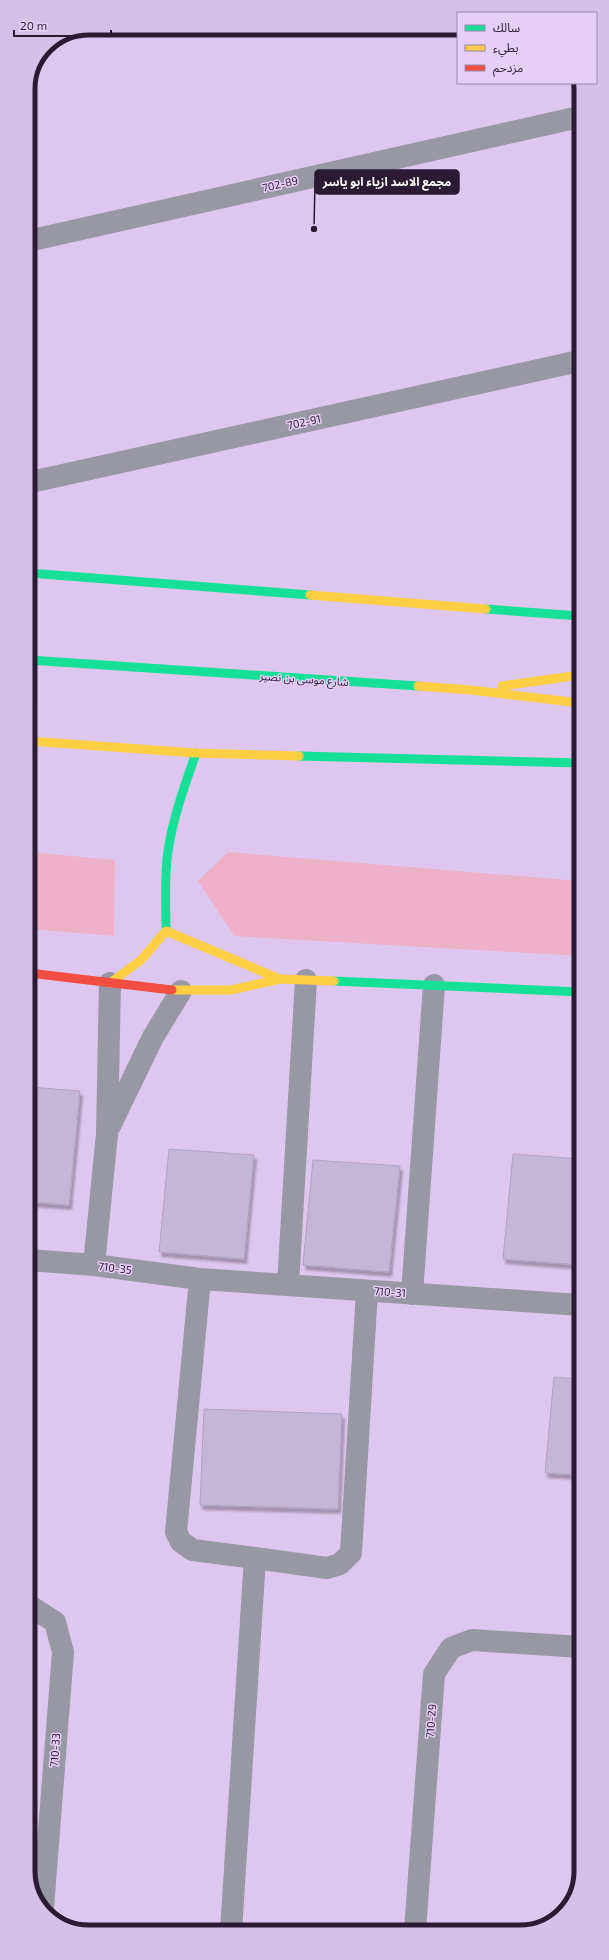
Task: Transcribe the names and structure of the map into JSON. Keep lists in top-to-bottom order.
{
  "streets": {
    "main road": ["شارع موسى بن نصير"],
    "street": [
      "702-89",
      "702-91",
      "710-35",
      "710-31",
      "710-29",
      "710-33"
    ]
  },
  "crossings": [
    ["710-35", "710-31"]
  ],
  "places": ["مجمع الاسد ازياء ابو ياسر"],
  "legend": ["سالك", "بطيء", "مزدحم"],
  "scale_bar": "20 m"
}
